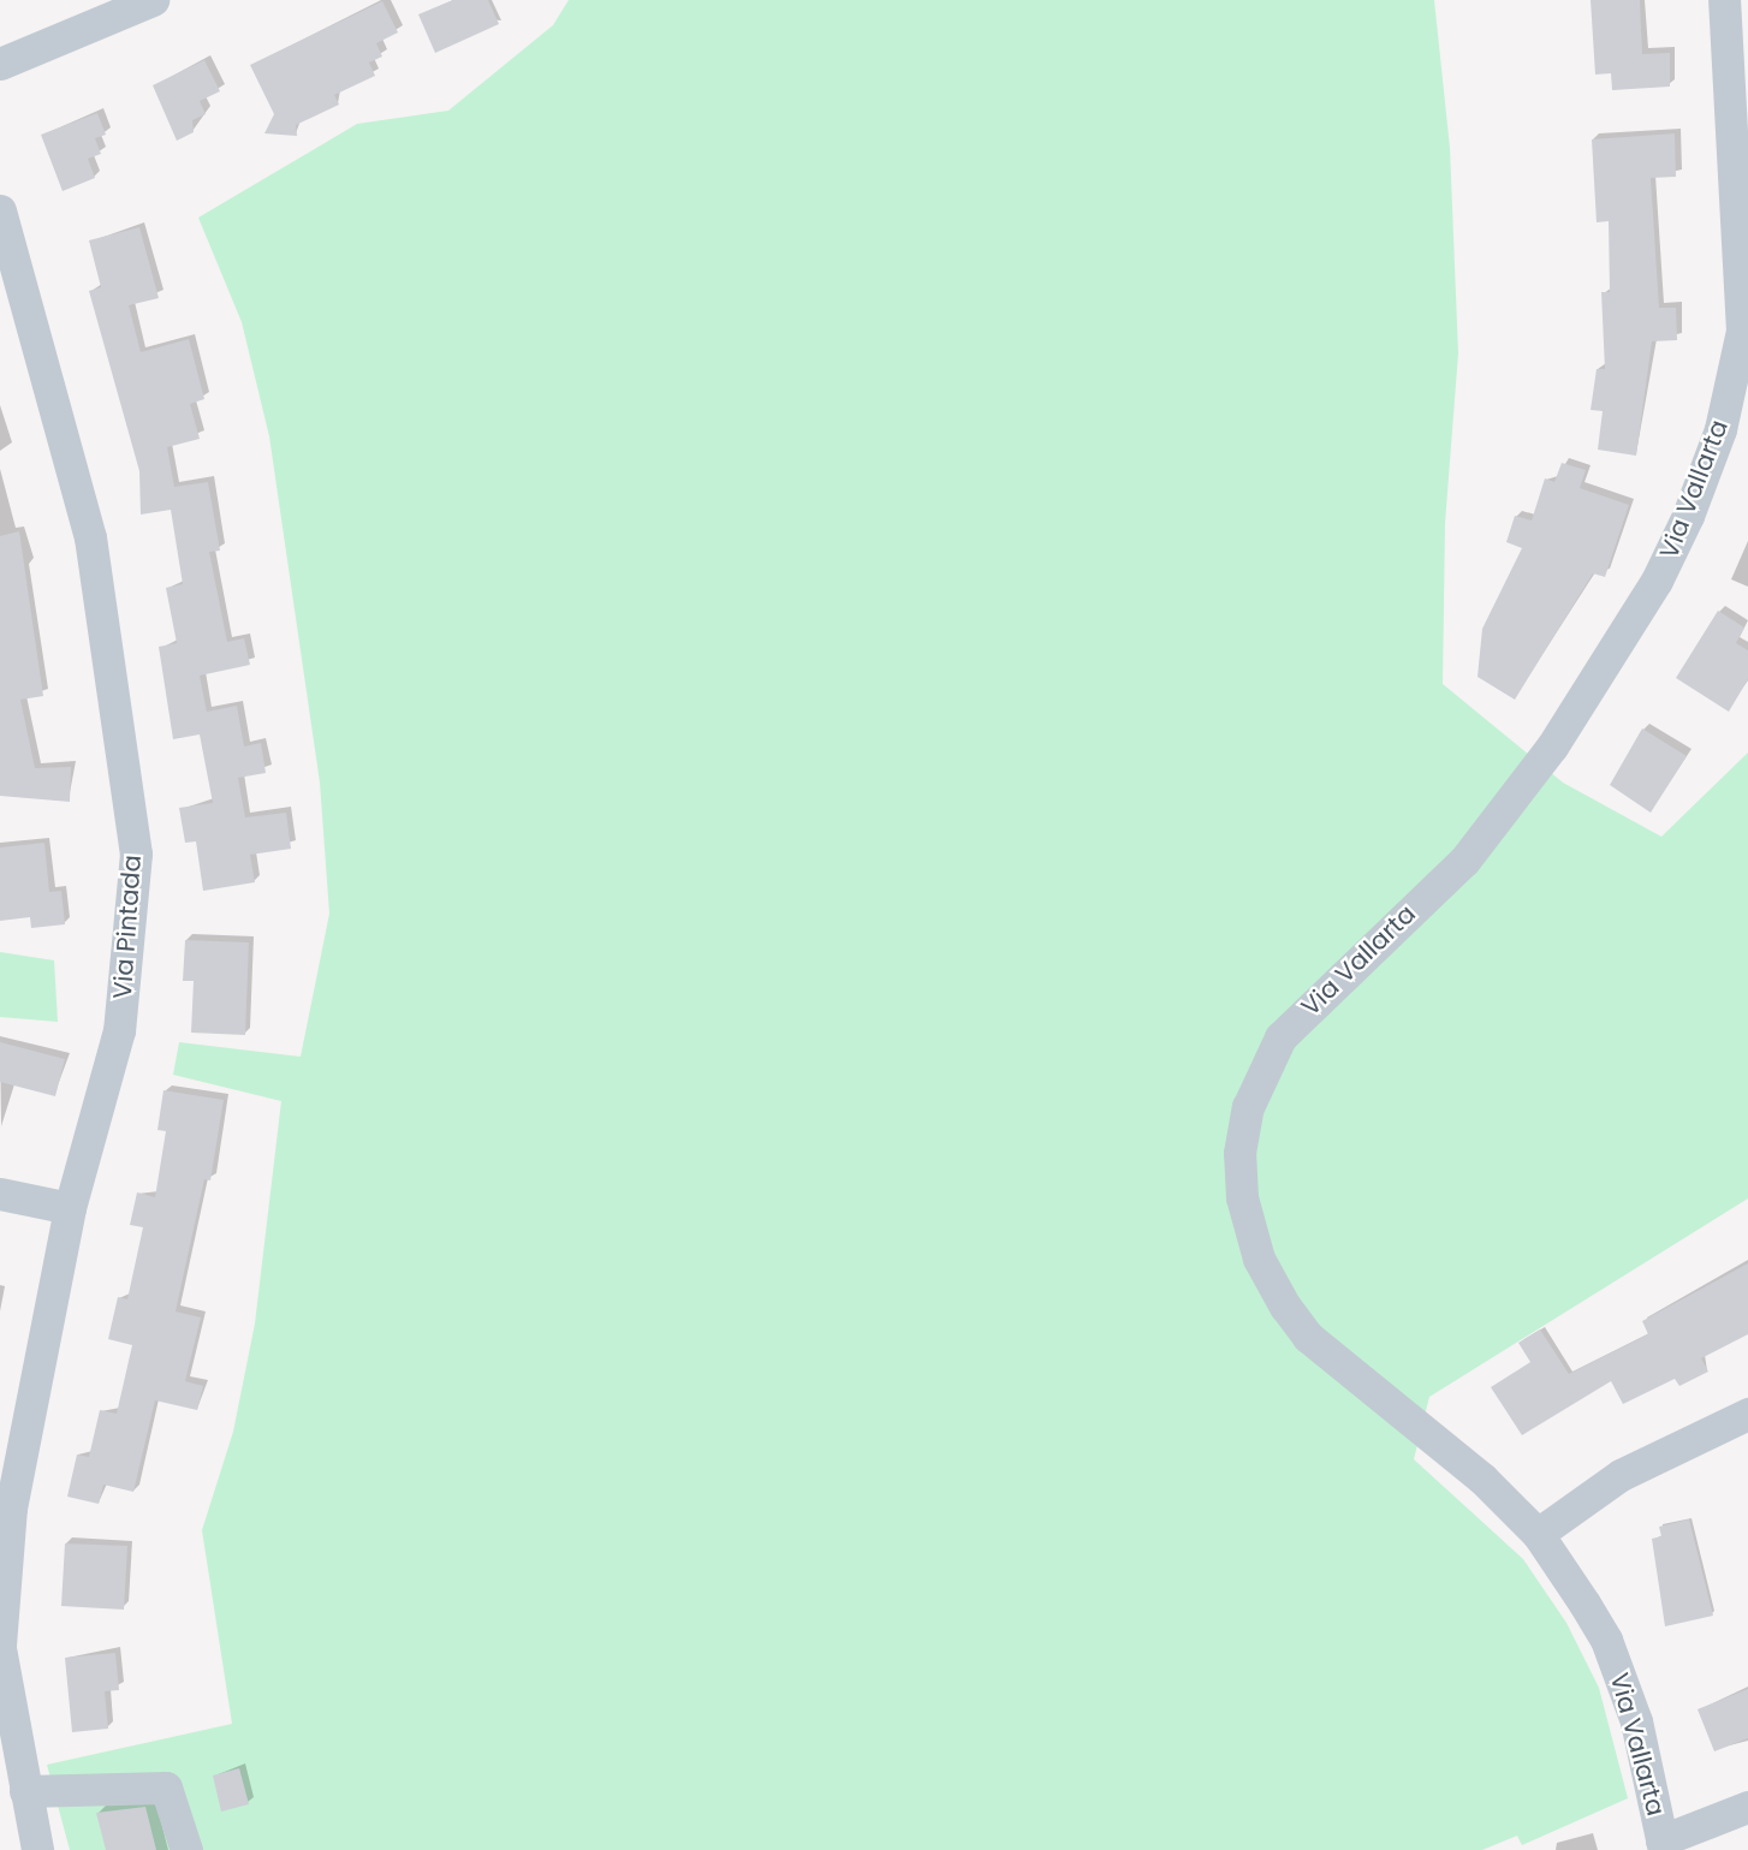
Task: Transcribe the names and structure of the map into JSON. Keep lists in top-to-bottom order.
{
  "streets": {
    "street": ["Via Vallarta", "Via Pintada"]
  }
}
